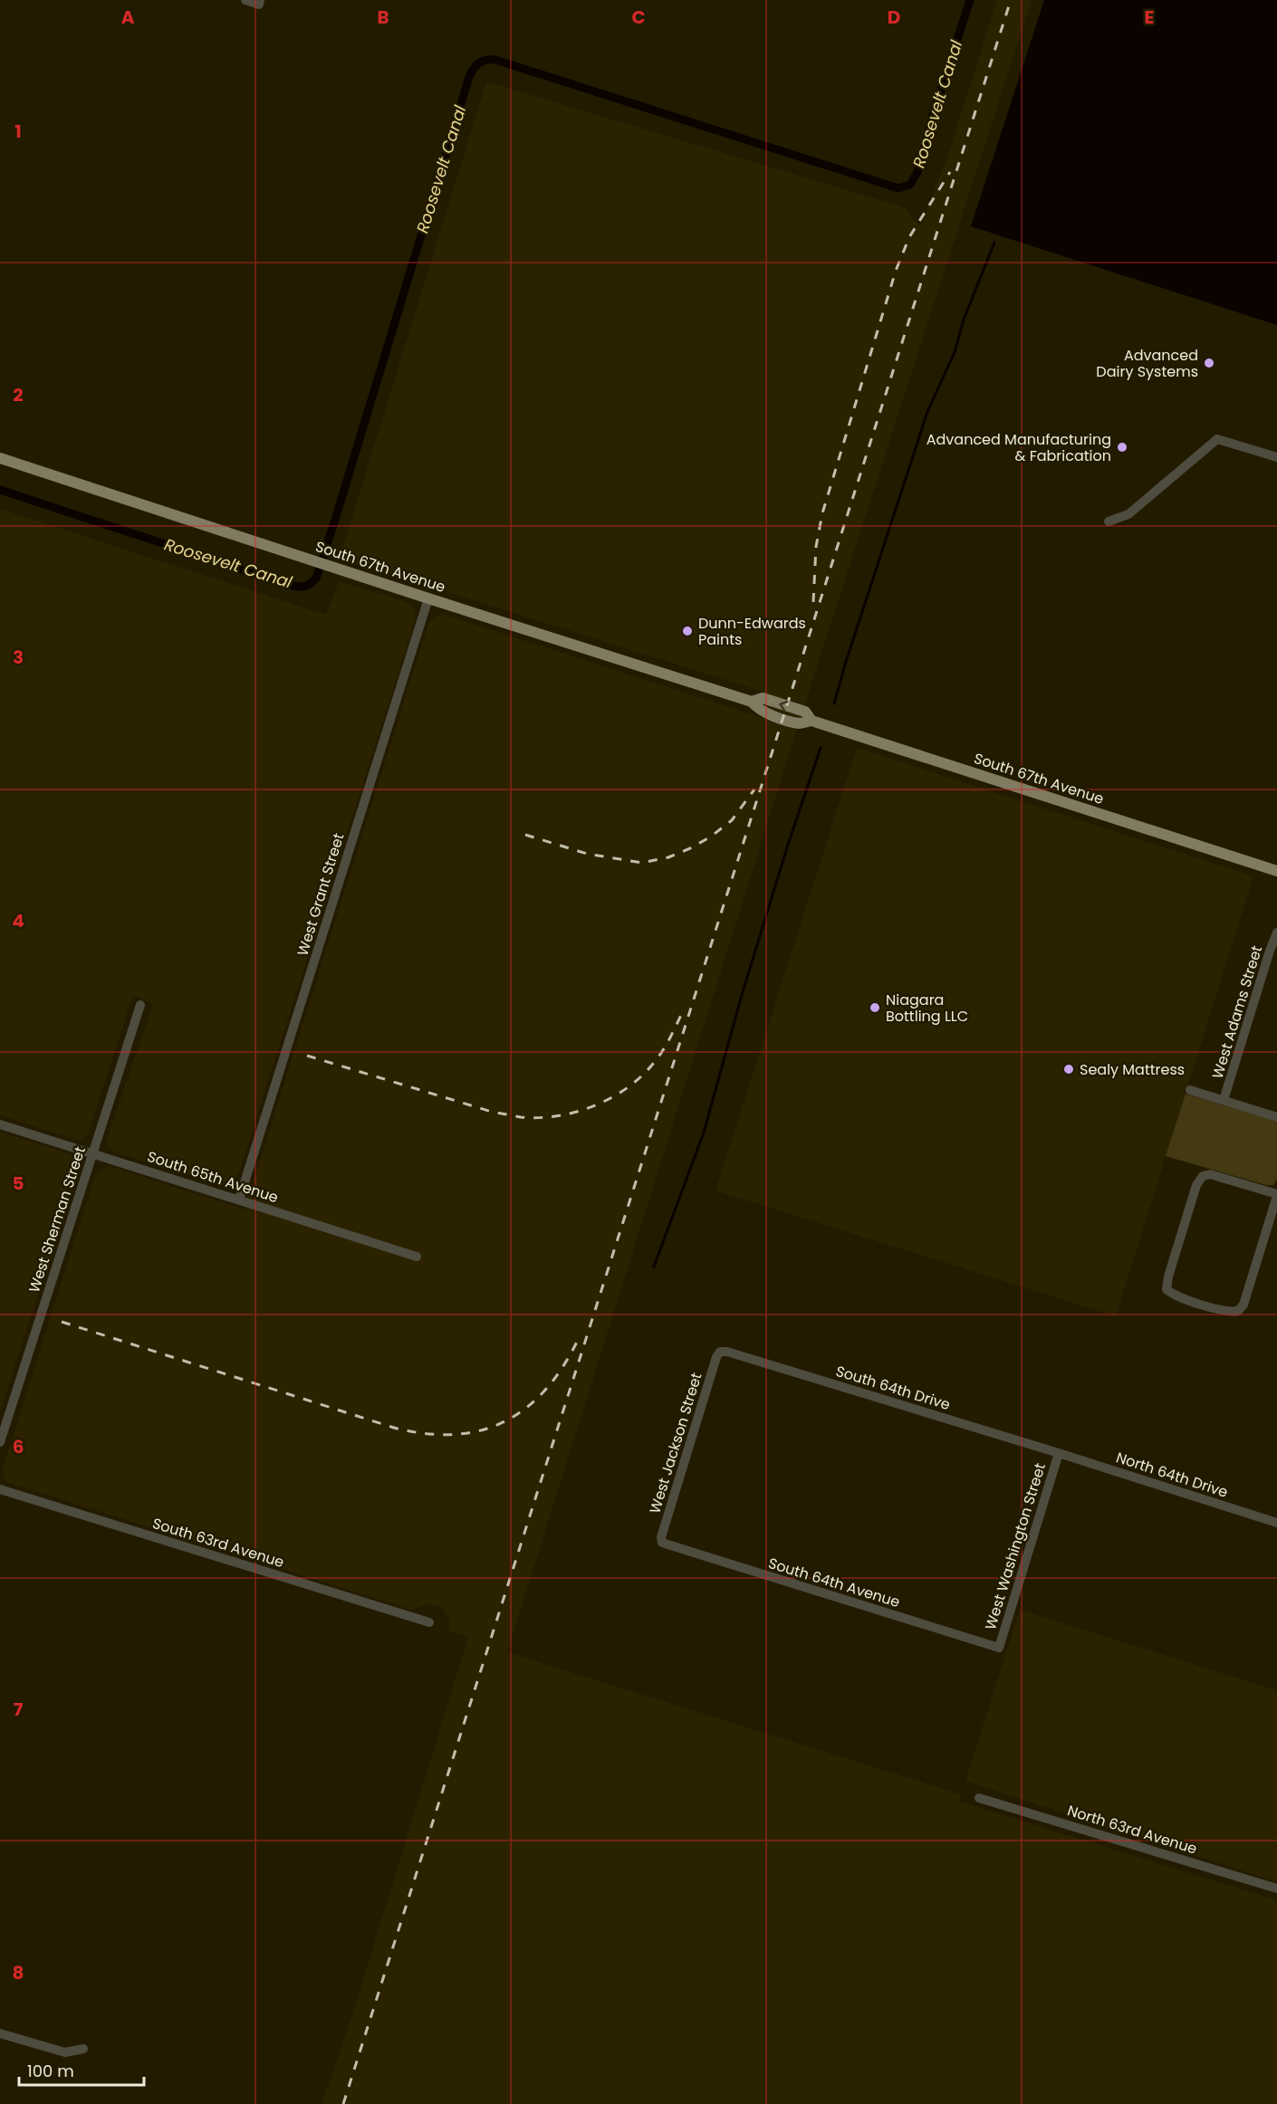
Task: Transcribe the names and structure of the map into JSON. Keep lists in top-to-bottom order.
{
  "streets": {
    "main road": ["South 67th Avenue"],
    "street": [
      "West Grant Street",
      "West Adams Street",
      "South 65th Avenue",
      "West Sherman Street",
      "South 64th Drive",
      "West Jackson Street",
      "North 64th Drive",
      "South 63rd Avenue",
      "West Washington Street",
      "South 64th Avenue",
      "North 63rd Avenue"
    ]
  },
  "crossings": [
    ["South 67th Avenue", "West Grant Street"],
    ["West Grant Street", "South 65th Avenue"],
    ["South 65th Avenue", "West Sherman Street"],
    ["South 64th Drive", "West Jackson Street"],
    ["South 64th Drive", "North 64th Drive"],
    ["South 64th Drive", "West Washington Street"],
    ["West Jackson Street", "South 64th Avenue"],
    ["North 64th Drive", "West Washington Street"],
    ["West Washington Street", "South 64th Avenue"]
  ],
  "water": ["Roosevelt Canal"],
  "places": [
    "Advanced Dairy Systems",
    "Advanced Manufacturing & Fabrication",
    "Dunn-Edwards Paints",
    "Niagara Bottling LLC",
    "Sealy Mattress"
  ],
  "scale_bar": "100 m",
  "grid": {
    "columns": [
      "A",
      "B",
      "C",
      "D",
      "E"
    ],
    "rows": [
      "1",
      "2",
      "3",
      "4",
      "5",
      "6",
      "7",
      "8"
    ]
  }
}
